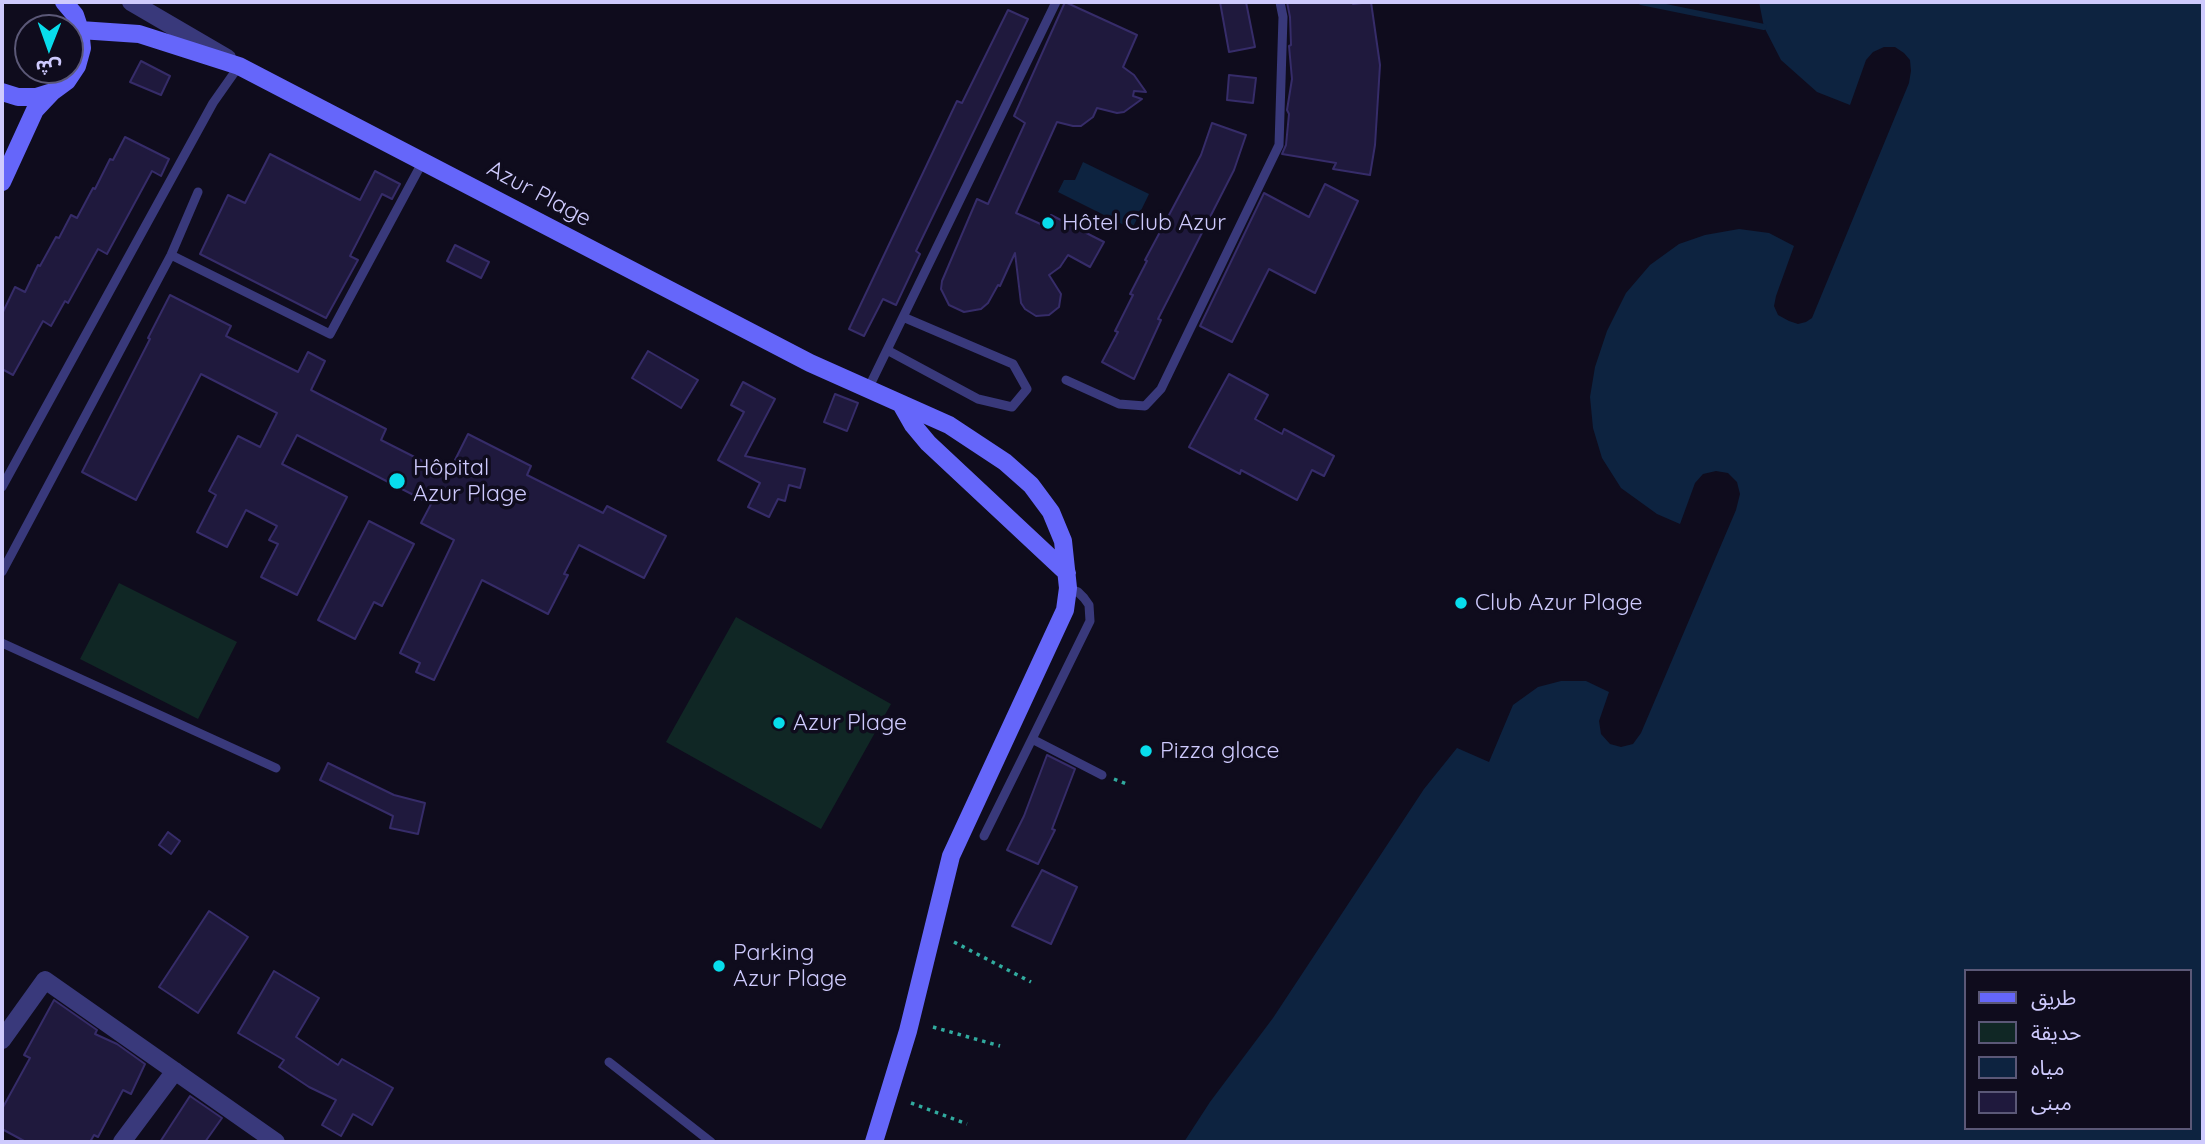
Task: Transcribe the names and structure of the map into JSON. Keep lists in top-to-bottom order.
{
  "streets": {
    "street": ["Azur Plage"]
  },
  "places": [
    "Hôtel Club Azur",
    "Hôpital Azur Plage",
    "Club Azur Plage",
    "Azur Plage",
    "Pizza glace",
    "Parking Azur Plage"
  ],
  "legend": [
    "طريق",
    "حديقة",
    "مياه",
    "مبنى"
  ],
  "north": "bottom"
}
